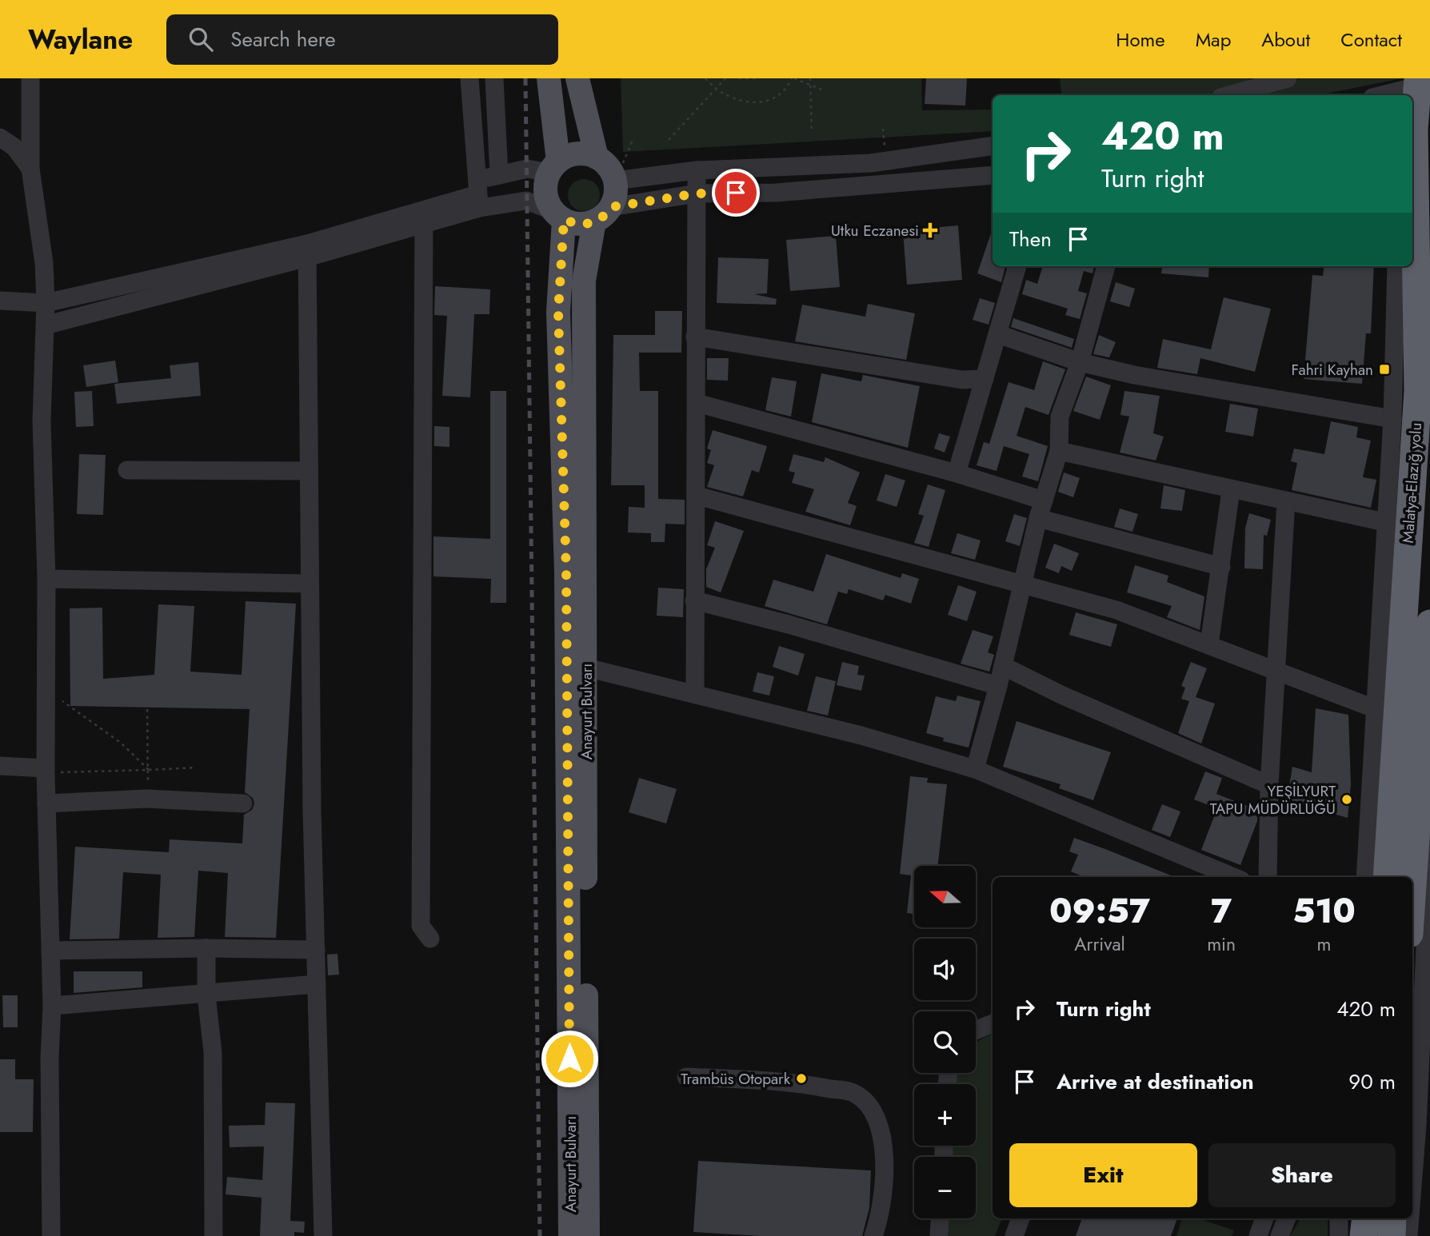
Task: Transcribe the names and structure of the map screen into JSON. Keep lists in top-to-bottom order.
{
  "streets": {
    "highway": ["Malatya-Elazığ yolu"],
    "main road": ["Anayurt Bulvarı"]
  },
  "places": {
    "health": ["Utku Eczanesi"],
    "transit": ["Fahri Kayhan"],
    "other": ["YEŞİLYURT TAPU MÜDÜRLÜĞÜ", "Trambüs Otopark"]
  },
  "north": "left",
  "page": {
    "header": "Waylane",
    "search": "Search here",
    "nav": [
      "Home",
      "Map",
      "About",
      "Contact"
    ],
    "turn": ["420 m", "Turn right"],
    "then": "Then",
    "map_buttons": ["+", "−"],
    "eta": [
      "09:57",
      "Arrival",
      "7",
      "min",
      "510",
      "m"
    ],
    "list": [
      {
        "name": "Turn right",
        "value": "420 m"
      },
      {
        "name": "Arrive at destination",
        "value": "90 m"
      }
    ],
    "buttons": ["Exit", "Share"]
  }
}
